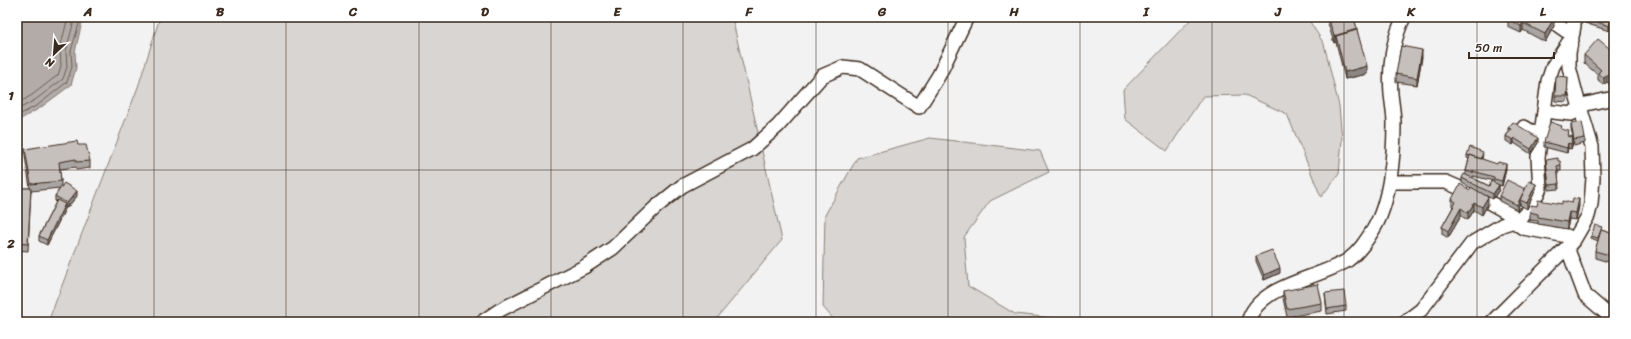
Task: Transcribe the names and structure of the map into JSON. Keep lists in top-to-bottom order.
{
  "scale_bar": "50 m",
  "north": "bottom left",
  "grid": {
    "columns": [
      "A",
      "B",
      "C",
      "D",
      "E",
      "F",
      "G",
      "H",
      "I",
      "J",
      "K",
      "L"
    ],
    "rows": ["1", "2"]
  }
}
